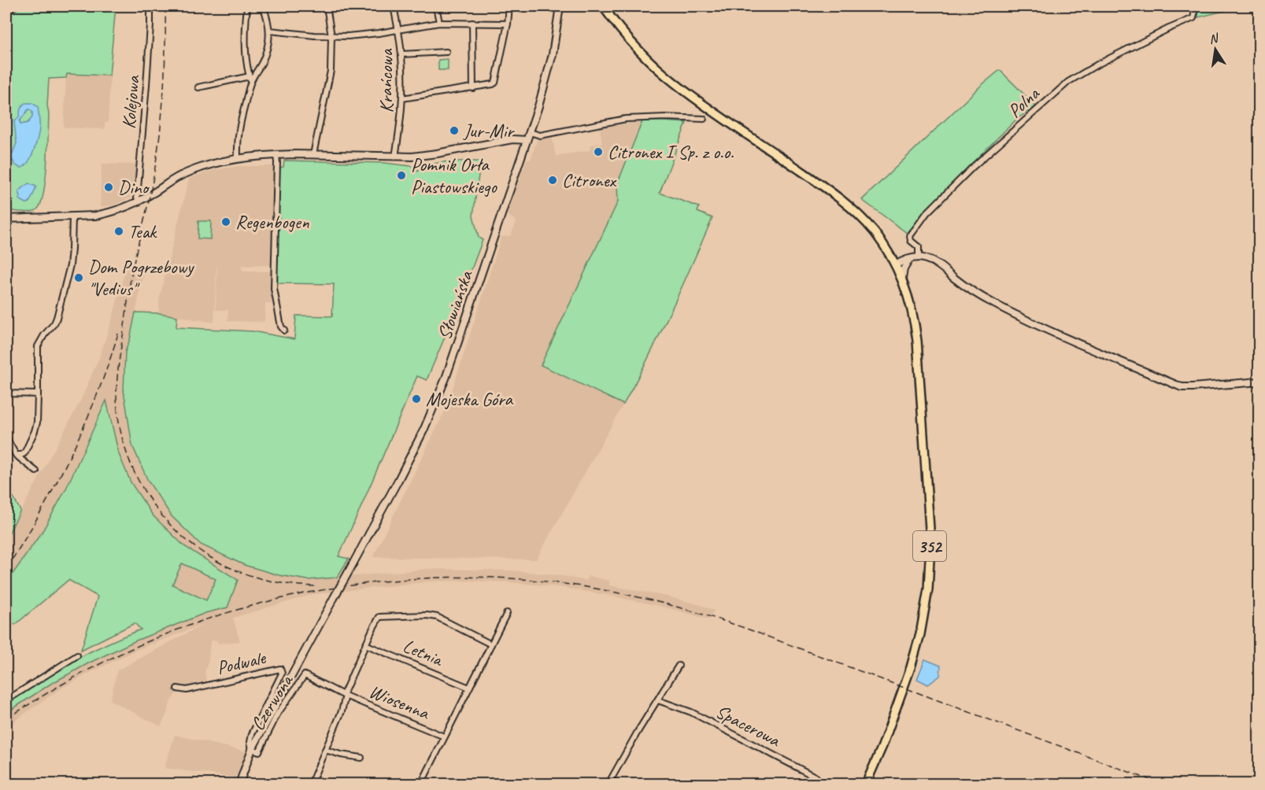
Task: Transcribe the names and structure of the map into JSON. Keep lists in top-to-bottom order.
{
  "streets": {
    "main road": ["352"],
    "street": [
      "Krańcowa",
      "Kolejowa",
      "Polna",
      "Słowiańska",
      "Letnia",
      "Podwale",
      "Wiosenna",
      "Czerwona",
      "Spacerowa"
    ]
  },
  "crossings": [
    ["Słowiańska", "Podwale"],
    ["Słowiańska", "Czerwona"],
    ["Podwale", "Czerwona"],
    ["Wiosenna", "Czerwona"]
  ],
  "places": [
    "Jur-Mir",
    "Citronex I Sp. z o.o.",
    "Pomnik Orła Piastowskiego",
    "Citronex",
    "Dino",
    "Regenbogen",
    "Teak",
    "Dom Pogrzebowy \"Vedius\"",
    "Mojeska Góra"
  ],
  "north": "top"
}
